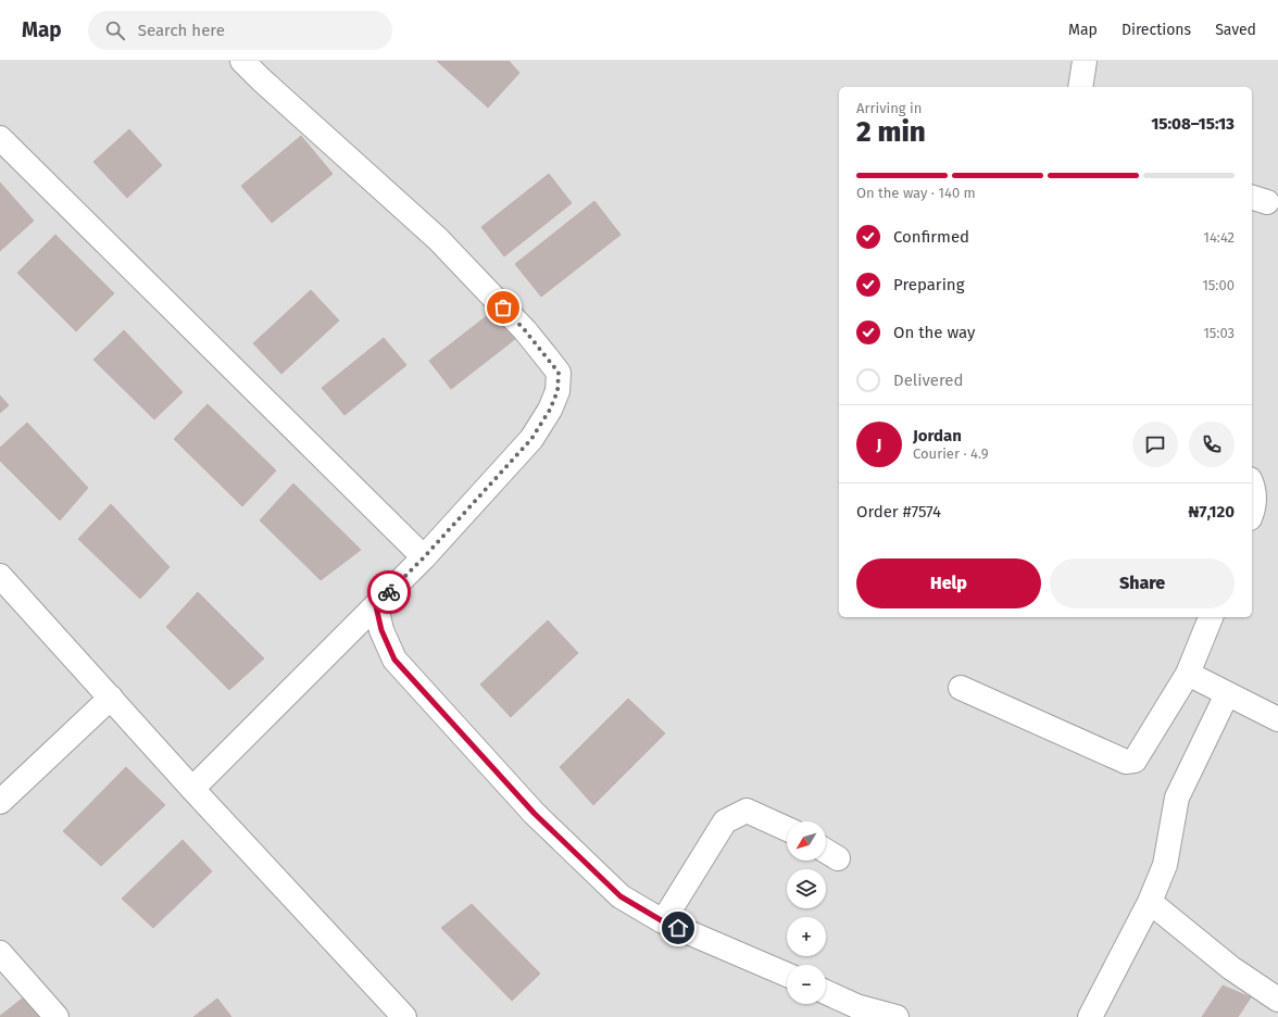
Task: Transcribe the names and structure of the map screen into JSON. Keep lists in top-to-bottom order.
{
  "north": "bottom left",
  "page": {
    "header": "Map",
    "search": "Search here",
    "nav": ["Map", "Directions", "Saved"],
    "heading": ["2 min", "Arriving in", "15:08–15:13"],
    "panel": [
      "Jordan",
      "Courier · 4.9",
      "Order #7574",
      "₦7,120"
    ],
    "bar": "On the way · 140 m",
    "list": [
      ["Confirmed", "14:42"],
      ["Preparing", "15:00"],
      ["On the way", "15:03"],
      "Delivered"
    ],
    "round": "J",
    "buttons": ["Help", "Share"],
    "map_buttons": ["+", "−"]
  }
}
